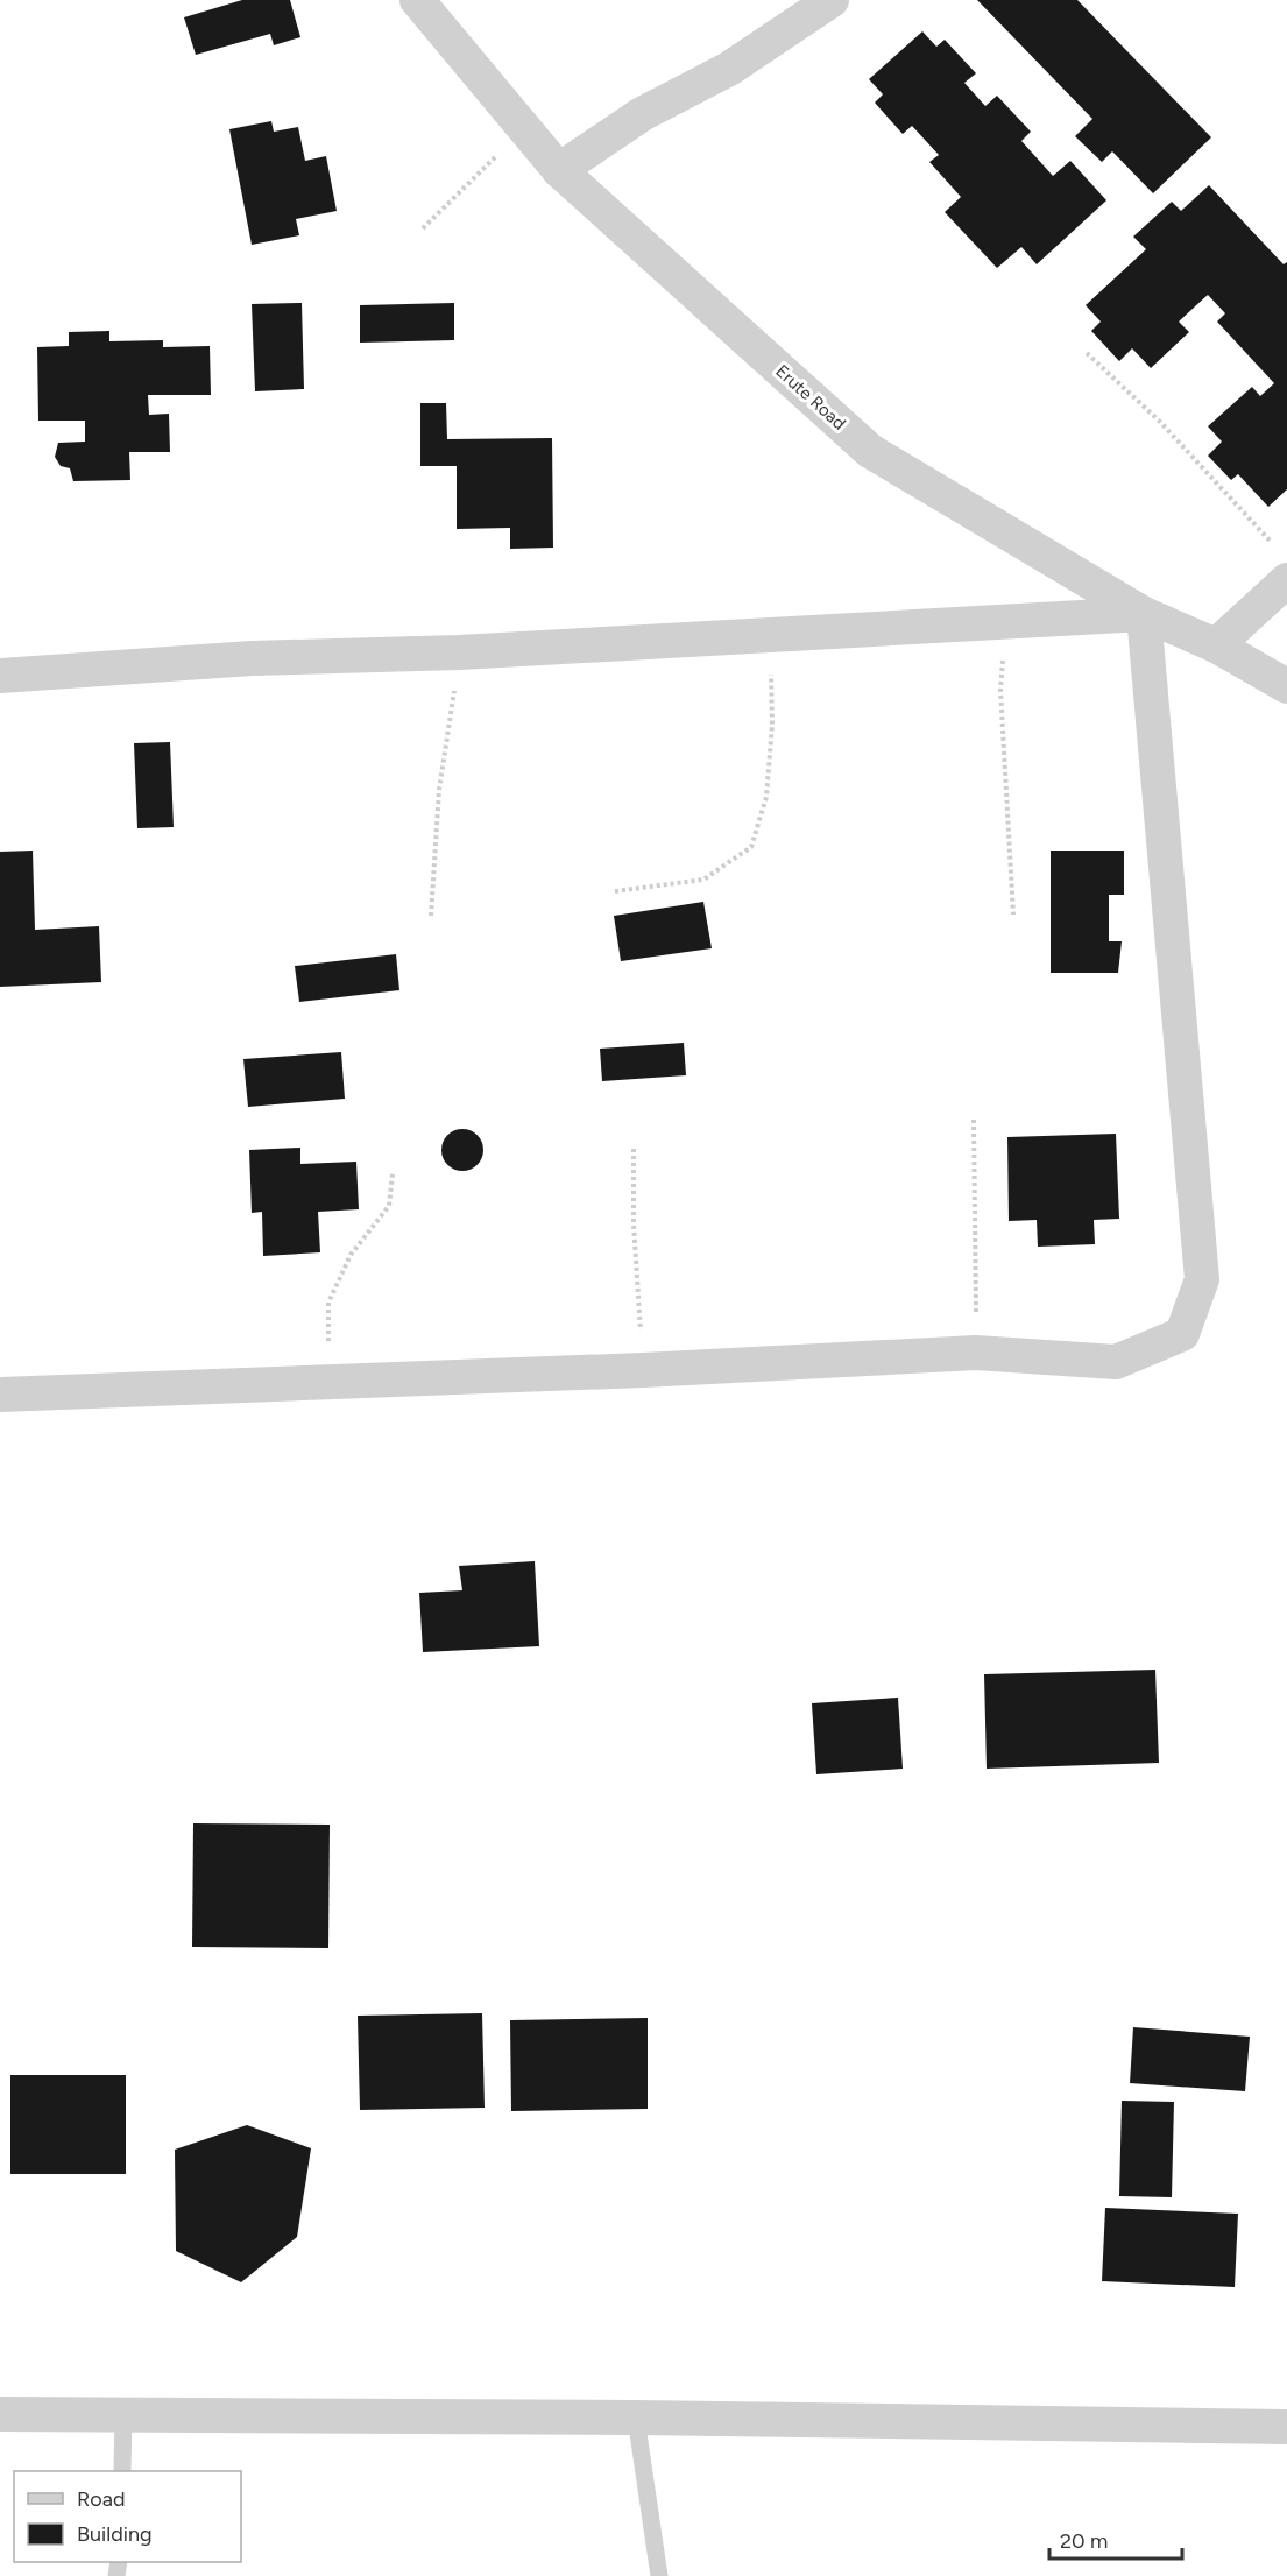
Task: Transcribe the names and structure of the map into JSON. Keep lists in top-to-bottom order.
{
  "streets": {
    "street": ["Erute Road"]
  },
  "legend": ["Road", "Building"],
  "scale_bar": "20 m"
}
